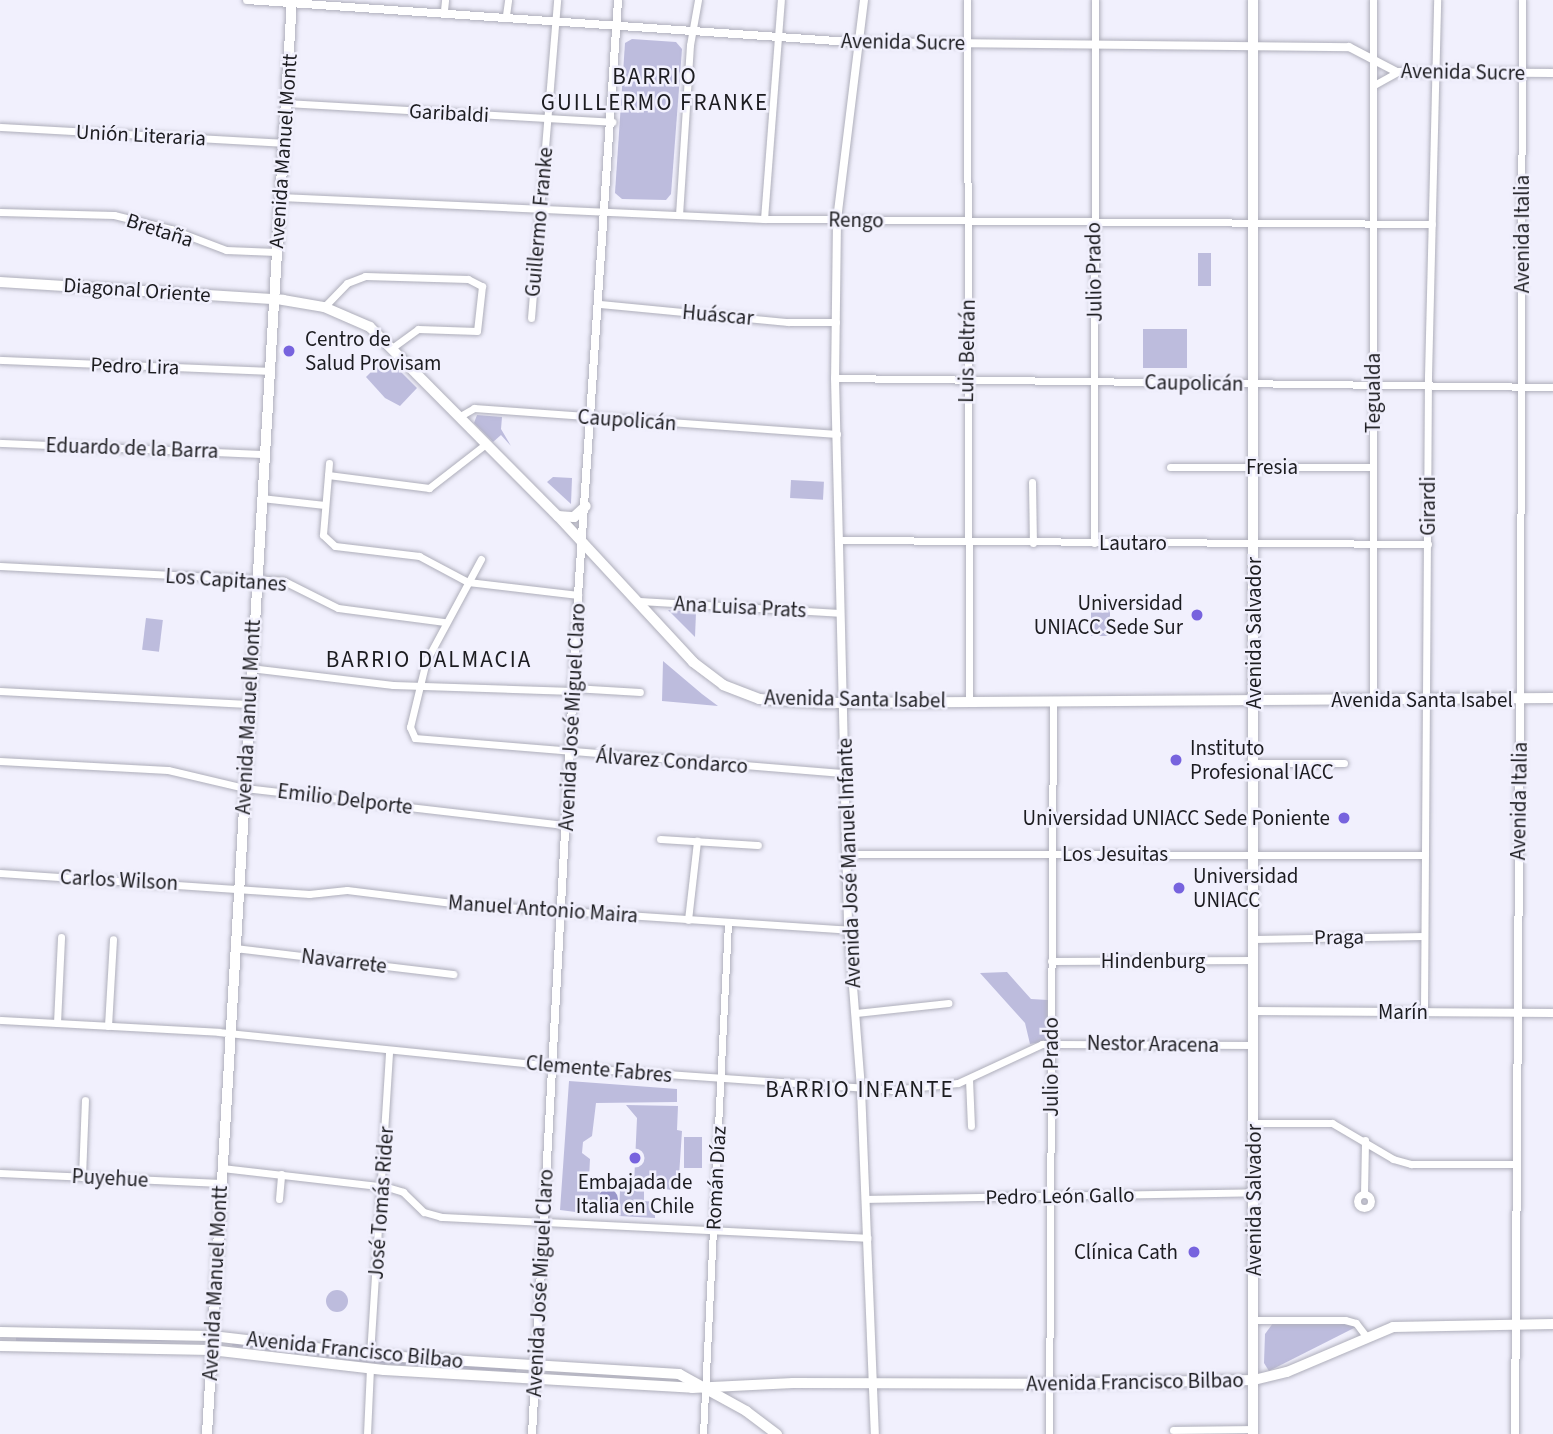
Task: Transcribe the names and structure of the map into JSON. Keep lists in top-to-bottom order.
{
  "streets": {
    "main road": [
      "Avenida Manuel Montt",
      "Diagonal Oriente",
      "Avenida Salvador",
      "Avenida Santa Isabel",
      "Avenida Francisco Bilbao"
    ],
    "street": [
      "Avenida Sucre",
      "Garibaldi",
      "Unión Literaria",
      "Rengo",
      "Guillermo Franke",
      "Bretaña",
      "Avenida Italia",
      "Julio Prado",
      "Huáscar",
      "Luis Beltrán",
      "Pedro Lira",
      "Caupolicán",
      "Tegualda",
      "Eduardo de la Barra",
      "Fresia",
      "Girardi",
      "Lautaro",
      "Los Capitanes",
      "Ana Luisa Prats",
      "Avenida José Miguel Claro",
      "Álvarez Condarco",
      "Emilio Delporte",
      "Los Jesuitas",
      "Avenida José Manuel Infante",
      "Carlos Wilson",
      "Manuel Antonio Maira",
      "Praga",
      "Navarrete",
      "Hindenburg",
      "Marín",
      "Nestor Aracena",
      "Clemente Fabres",
      "Puyehue",
      "Román Díaz",
      "Pedro León Gallo",
      "José Tomás Rider"
    ]
  },
  "crossings": [
    ["Avenida Sucre", "Avenida Manuel Montt"],
    ["Avenida Sucre", "Guillermo Franke"],
    ["Avenida Sucre", "Avenida Italia"],
    ["Avenida Sucre", "Julio Prado"],
    ["Avenida Sucre", "Luis Beltrán"],
    ["Avenida Sucre", "Tegualda"],
    ["Avenida Sucre", "Girardi"],
    ["Avenida Sucre", "Avenida Salvador"],
    ["Avenida Sucre", "Avenida José Miguel Claro"],
    ["Avenida Sucre", "Avenida José Manuel Infante"],
    ["Garibaldi", "Avenida Manuel Montt"],
    ["Garibaldi", "Guillermo Franke"],
    ["Garibaldi", "Avenida José Miguel Claro"],
    ["Unión Literaria", "Avenida Manuel Montt"],
    ["Avenida Manuel Montt", "Rengo"],
    ["Avenida Manuel Montt", "Bretaña"],
    ["Avenida Manuel Montt", "Diagonal Oriente"],
    ["Avenida Manuel Montt", "Pedro Lira"],
    ["Avenida Manuel Montt", "Eduardo de la Barra"],
    ["Avenida Manuel Montt", "Los Capitanes"],
    ["Avenida Manuel Montt", "Avenida Santa Isabel"],
    ["Avenida Manuel Montt", "Emilio Delporte"],
    ["Avenida Manuel Montt", "Carlos Wilson"],
    ["Avenida Manuel Montt", "Manuel Antonio Maira"],
    ["Avenida Manuel Montt", "Navarrete"],
    ["Avenida Manuel Montt", "Clemente Fabres"],
    ["Avenida Manuel Montt", "Puyehue"],
    ["Avenida Manuel Montt", "Avenida Francisco Bilbao"],
    ["Rengo", "Guillermo Franke"],
    ["Rengo", "Julio Prado"],
    ["Rengo", "Luis Beltrán"],
    ["Rengo", "Tegualda"],
    ["Rengo", "Girardi"],
    ["Rengo", "Avenida Salvador"],
    ["Rengo", "Avenida José Miguel Claro"],
    ["Rengo", "Avenida José Manuel Infante"],
    ["Avenida Italia", "Caupolicán"],
    ["Avenida Italia", "Avenida Santa Isabel"],
    ["Avenida Italia", "Marín"],
    ["Avenida Italia", "Avenida Francisco Bilbao"],
    ["Julio Prado", "Caupolicán"],
    ["Julio Prado", "Lautaro"],
    ["Julio Prado", "Avenida Santa Isabel"],
    ["Julio Prado", "Los Jesuitas"],
    ["Julio Prado", "Hindenburg"],
    ["Julio Prado", "Nestor Aracena"],
    ["Julio Prado", "Clemente Fabres"],
    ["Julio Prado", "Pedro León Gallo"],
    ["Julio Prado", "Avenida Francisco Bilbao"],
    ["Diagonal Oriente", "Avenida Santa Isabel"],
    ["Huáscar", "Avenida José Miguel Claro"],
    ["Huáscar", "Avenida José Manuel Infante"],
    ["Luis Beltrán", "Caupolicán"],
    ["Luis Beltrán", "Lautaro"],
    ["Luis Beltrán", "Avenida Santa Isabel"],
    ["Caupolicán", "Tegualda"],
    ["Caupolicán", "Girardi"],
    ["Caupolicán", "Avenida Salvador"],
    ["Caupolicán", "Avenida Santa Isabel"],
    ["Caupolicán", "Avenida José Miguel Claro"],
    ["Caupolicán", "Avenida José Manuel Infante"],
    ["Tegualda", "Fresia"],
    ["Tegualda", "Lautaro"],
    ["Tegualda", "Avenida Santa Isabel"],
    ["Fresia", "Avenida Salvador"],
    ["Girardi", "Lautaro"],
    ["Girardi", "Avenida Santa Isabel"],
    ["Girardi", "Los Jesuitas"],
    ["Girardi", "Praga"],
    ["Girardi", "Marín"],
    ["Lautaro", "Avenida Salvador"],
    ["Lautaro", "Avenida José Manuel Infante"],
    ["Ana Luisa Prats", "Avenida Santa Isabel"],
    ["Ana Luisa Prats", "Avenida José Manuel Infante"],
    ["Avenida Salvador", "Avenida Santa Isabel"],
    ["Avenida Salvador", "Los Jesuitas"],
    ["Avenida Salvador", "Praga"],
    ["Avenida Salvador", "Hindenburg"],
    ["Avenida Salvador", "Marín"],
    ["Avenida Salvador", "Nestor Aracena"],
    ["Avenida Salvador", "Pedro León Gallo"],
    ["Avenida Salvador", "Avenida Francisco Bilbao"],
    ["Avenida Santa Isabel", "Avenida José Miguel Claro"],
    ["Avenida Santa Isabel", "Avenida José Manuel Infante"],
    ["Avenida José Miguel Claro", "Álvarez Condarco"],
    ["Avenida José Miguel Claro", "Emilio Delporte"],
    ["Avenida José Miguel Claro", "Manuel Antonio Maira"],
    ["Avenida José Miguel Claro", "Clemente Fabres"],
    ["Avenida José Miguel Claro", "Avenida Francisco Bilbao"],
    ["Álvarez Condarco", "Avenida José Manuel Infante"],
    ["Los Jesuitas", "Avenida José Manuel Infante"],
    ["Avenida José Manuel Infante", "Manuel Antonio Maira"],
    ["Avenida José Manuel Infante", "Clemente Fabres"],
    ["Avenida José Manuel Infante", "Pedro León Gallo"],
    ["Avenida José Manuel Infante", "Avenida Francisco Bilbao"],
    ["Carlos Wilson", "Manuel Antonio Maira"],
    ["Manuel Antonio Maira", "Román Díaz"],
    ["Nestor Aracena", "Clemente Fabres"],
    ["Clemente Fabres", "Román Díaz"],
    ["Clemente Fabres", "José Tomás Rider"],
    ["Román Díaz", "Avenida Francisco Bilbao"],
    ["José Tomás Rider", "Avenida Francisco Bilbao"]
  ],
  "districts": ["BARRIO GUILLERMO FRANKE", "BARRIO DALMACIA", "BARRIO INFANTE"],
  "places": [
    "Centro de Salud Provisam",
    "Universidad UNIACC Sede Sur",
    "Instituto Profesional IACC",
    "Universidad UNIACC Sede Poniente",
    "Universidad UNIACC",
    "Embajada de Italia en Chile",
    "Clínica Cath"
  ]
}
